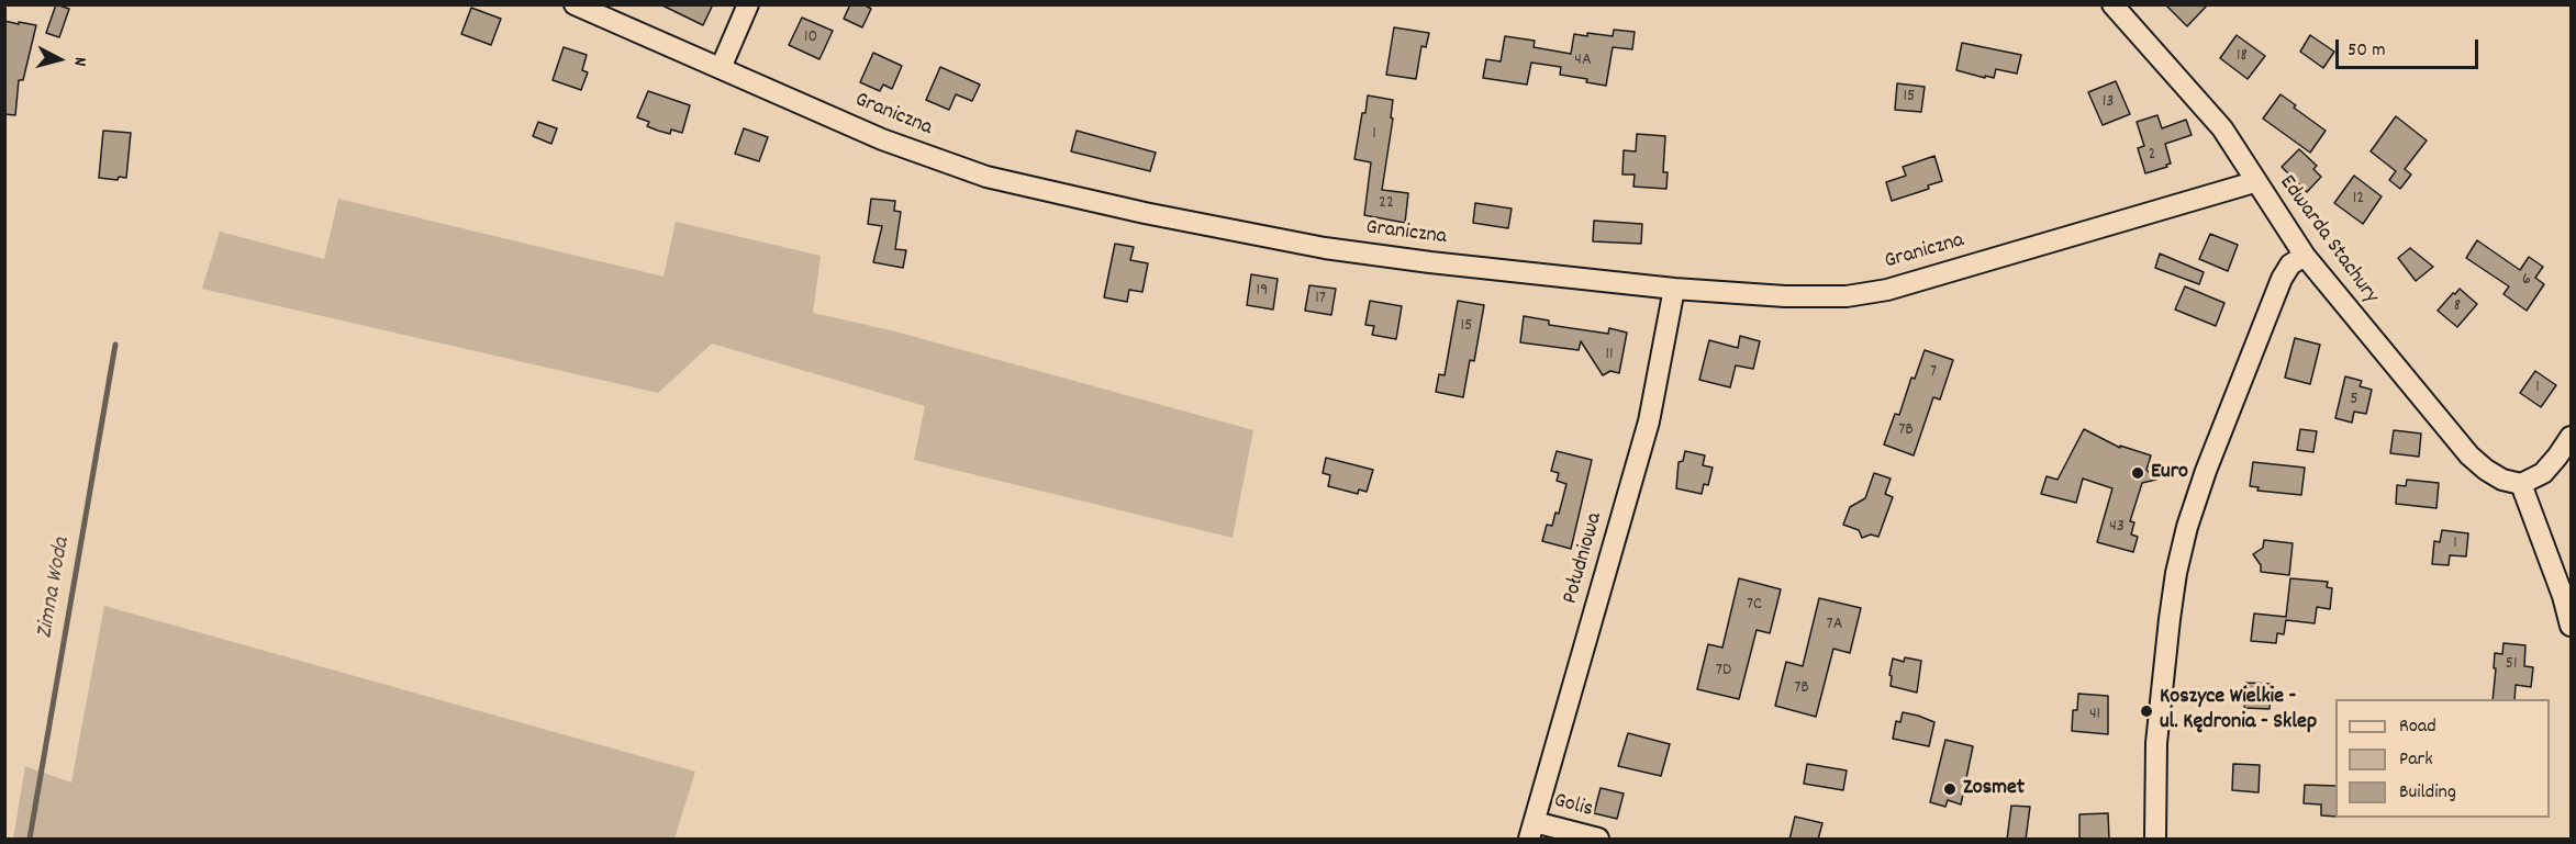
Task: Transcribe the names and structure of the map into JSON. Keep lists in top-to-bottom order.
{
  "streets": {
    "street": [
      "Graniczna",
      "Edwarda Stachury",
      "Południowa",
      "Golis"
    ]
  },
  "crossings": [
    ["Graniczna", "Edwarda Stachury"],
    ["Graniczna", "Południowa"],
    ["Południowa", "Golis"]
  ],
  "water": ["Zimna Woda"],
  "places": ["Euro", "Koszyce Wielkie - ul. Kędronia - Sklep", "Zosmet"],
  "house_numbers": [
    "10",
    "18",
    "4A",
    "15",
    "13",
    "1",
    "2",
    "12",
    "22",
    "6",
    "19",
    "17",
    "8",
    "15",
    "11",
    "7",
    "1",
    "5",
    "7B",
    "43",
    "1",
    "7C",
    "7A",
    "51",
    "7D",
    "7B",
    "41"
  ],
  "legend": ["Road", "Park", "Building"],
  "scale_bar": "50 m",
  "north": "right"
}
